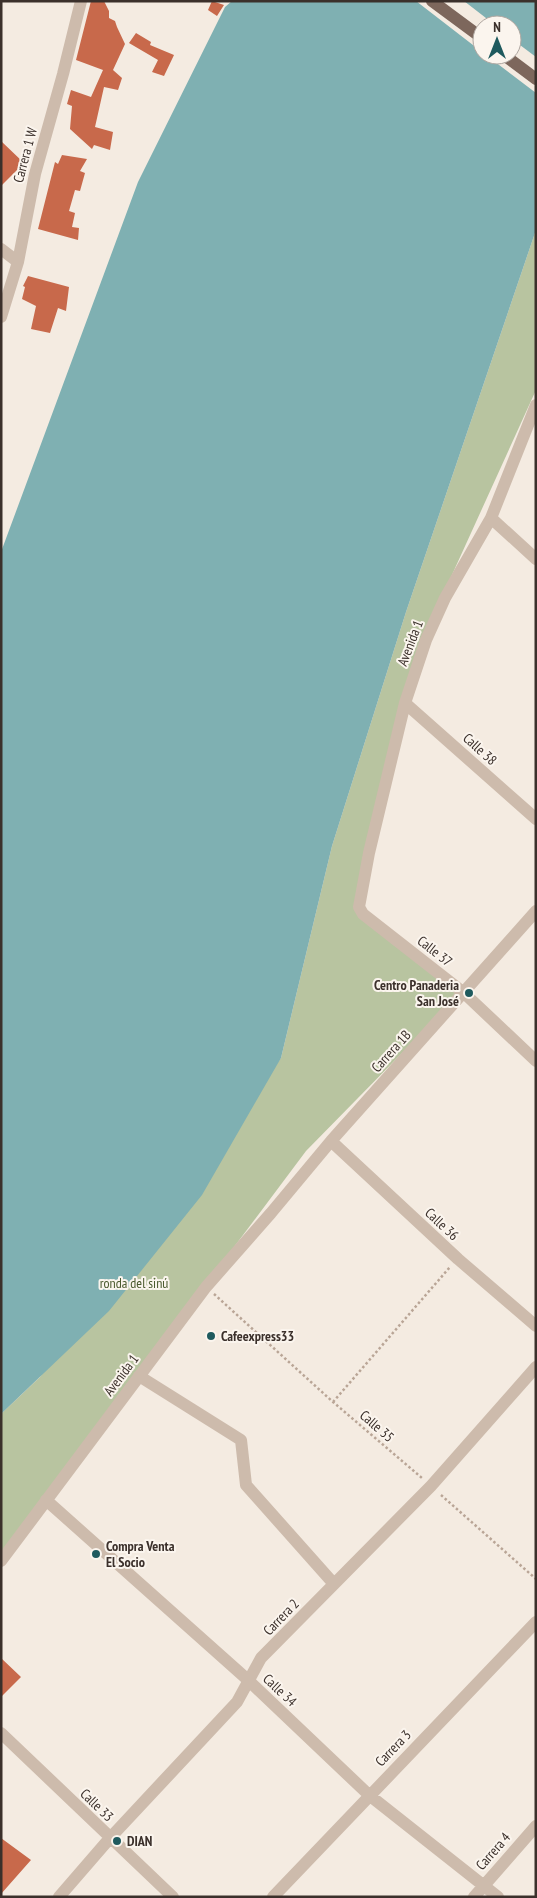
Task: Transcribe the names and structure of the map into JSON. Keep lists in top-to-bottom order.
{
  "streets": {
    "street": [
      "Carrera 1 W",
      "Avenida 1",
      "Calle 38",
      "Calle 37",
      "Carrera 1B",
      "Calle 36",
      "Carrera 2",
      "Calle 34",
      "Carrera 3",
      "Calle 33",
      "Carrera 4"
    ],
    "path": ["Calle 35"]
  },
  "crossings": [
    ["Avenida 1", "Calle 38"],
    ["Avenida 1", "Calle 37"],
    ["Avenida 1", "Carrera 1B"],
    ["Avenida 1", "Calle 35"],
    ["Avenida 1", "Calle 34"],
    ["Calle 37", "Carrera 1B"],
    ["Carrera 1B", "Calle 36"],
    ["Calle 35", "Carrera 2"],
    ["Carrera 2", "Calle 34"],
    ["Carrera 2", "Calle 33"],
    ["Calle 34", "Carrera 3"],
    ["Calle 34", "Carrera 4"]
  ],
  "parks": ["ronda del sinú"],
  "places": [
    "Centro Panaderia San José",
    "Cafeexpress33",
    "Compra Venta El Socio",
    "DIAN"
  ],
  "north": "top"
}
